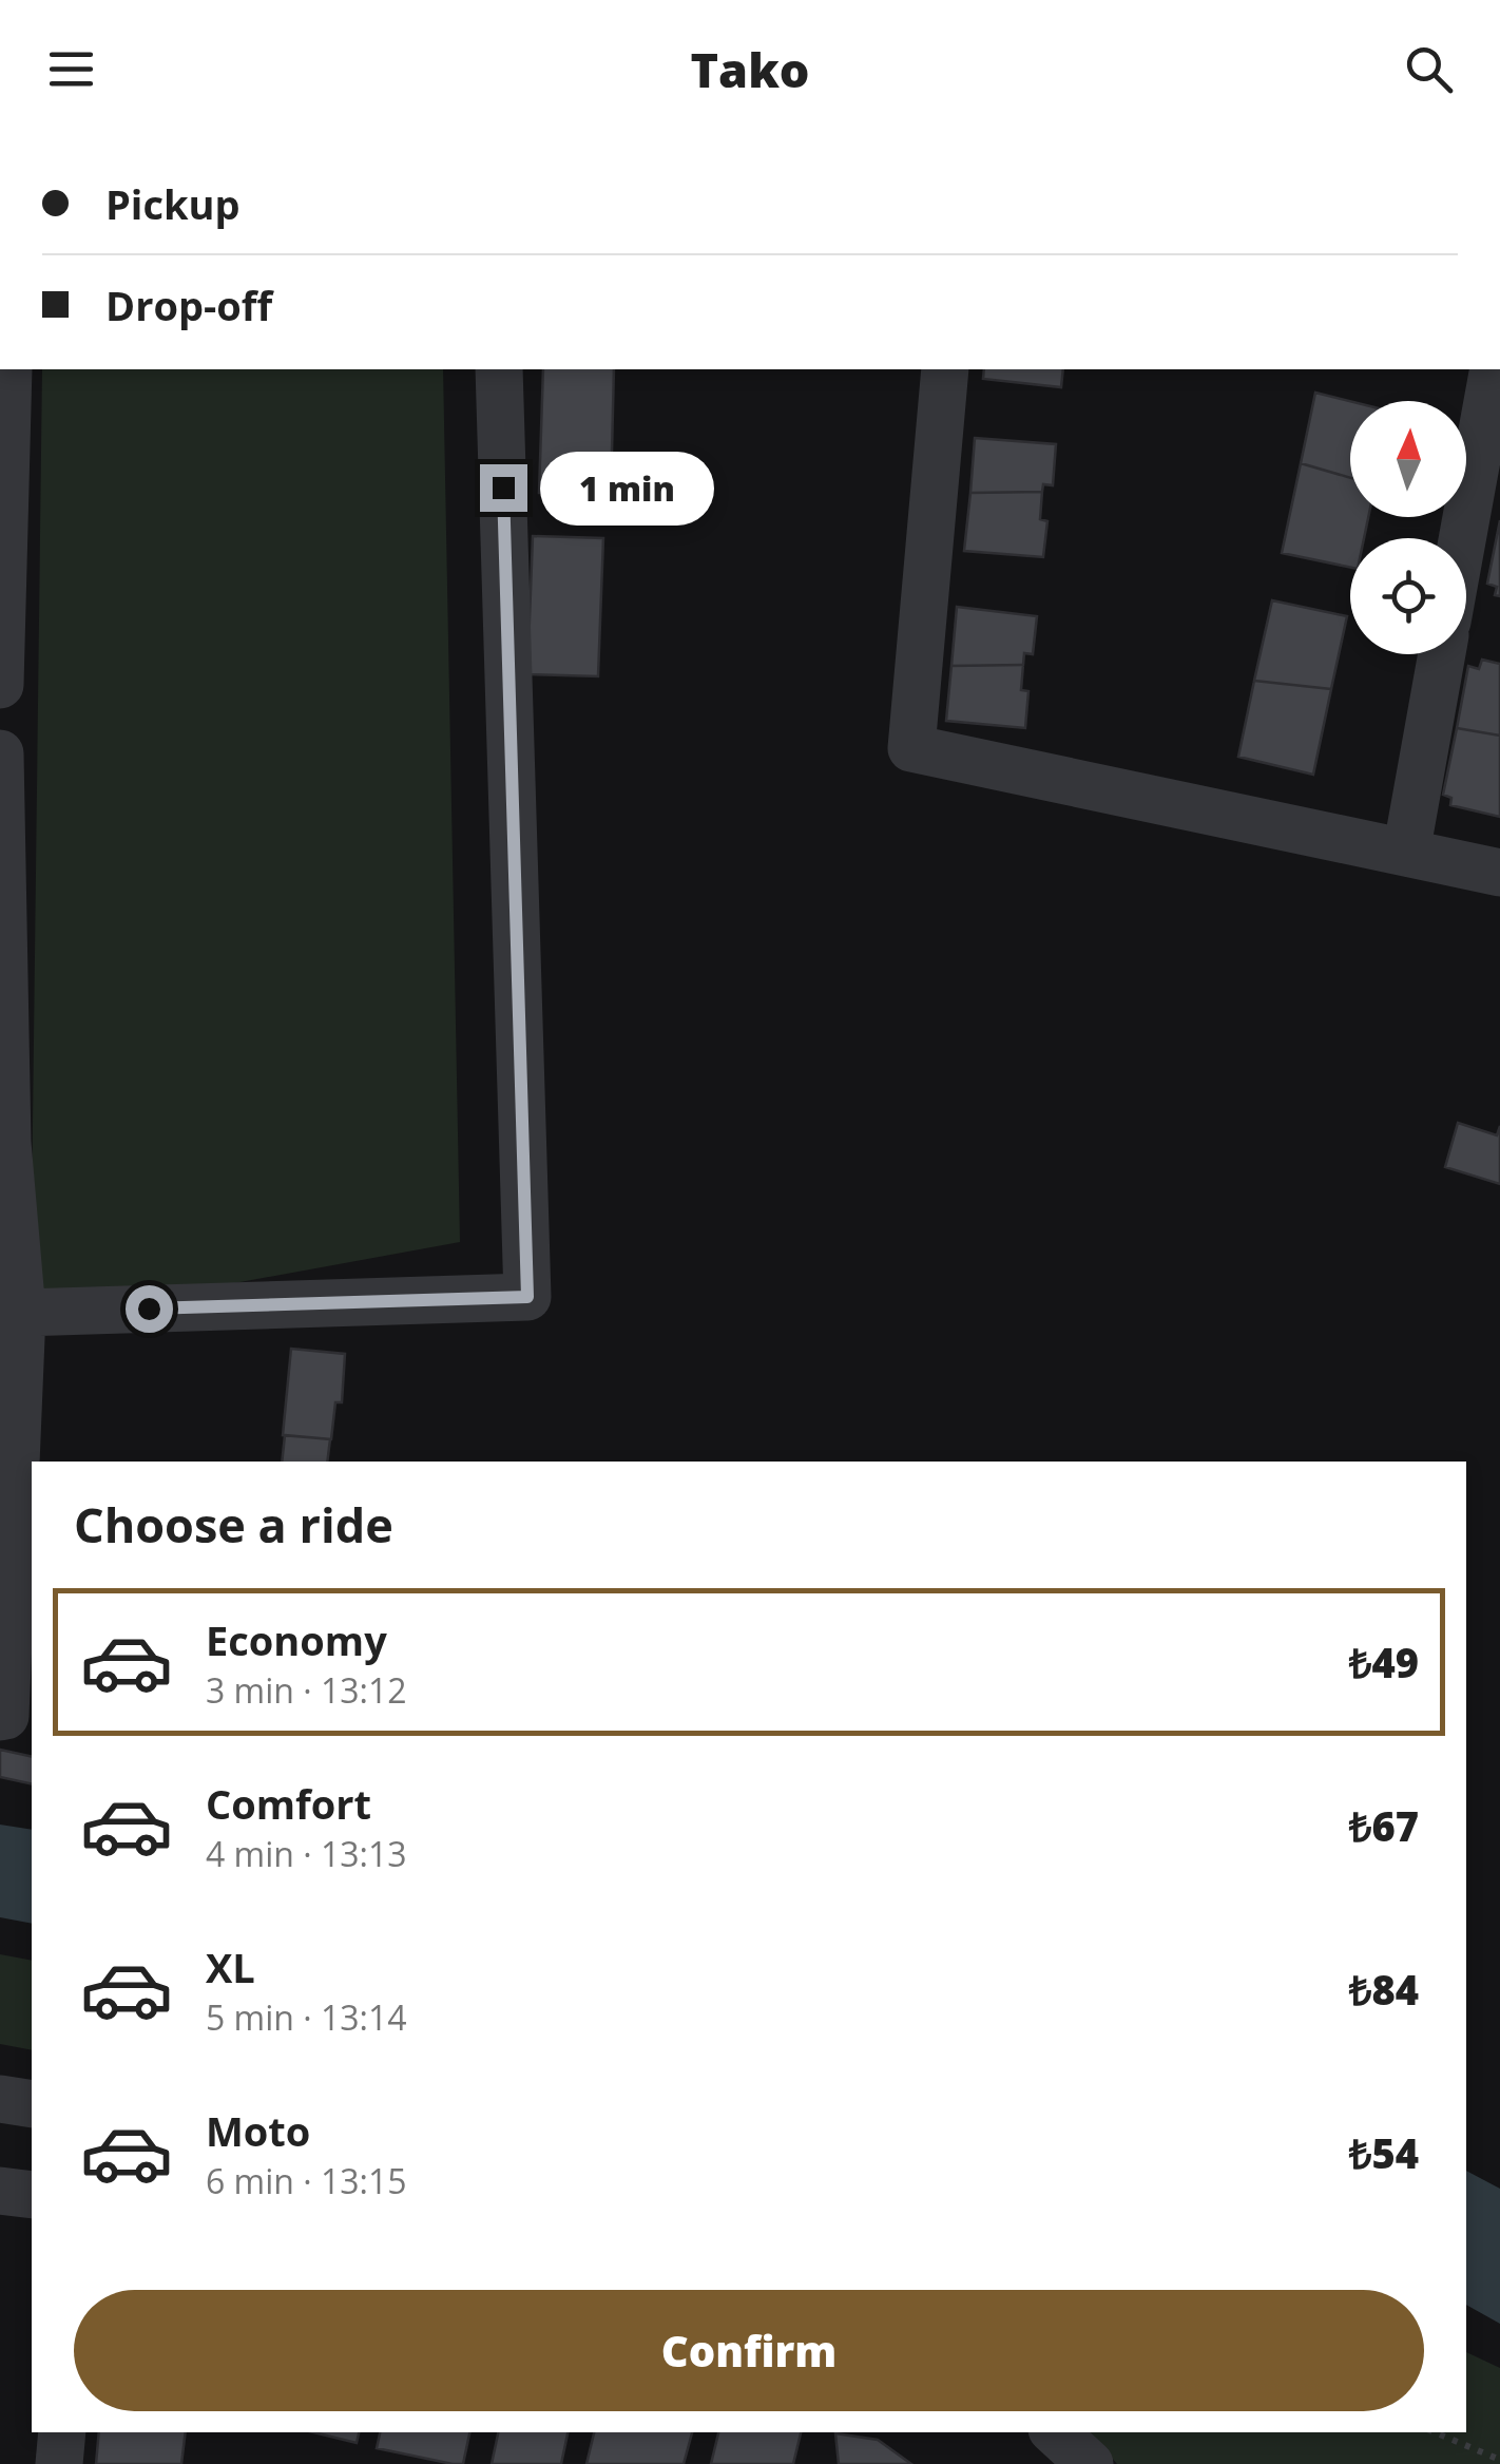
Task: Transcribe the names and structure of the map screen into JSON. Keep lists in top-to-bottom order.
{
  "north": "top",
  "page": {
    "header": "Tako",
    "banner": ["Pickup", "Drop-off"],
    "bubble": "1 min",
    "heading": "Choose a ride",
    "list": [
      {
        "name": "Economy",
        "note": "3 min · 13:12",
        "value": "₺49"
      },
      {
        "name": "Comfort",
        "note": "4 min · 13:13",
        "value": "₺67"
      },
      {
        "name": "XL",
        "note": "5 min · 13:14",
        "value": "₺84"
      },
      {
        "name": "Moto",
        "note": "6 min · 13:15",
        "value": "₺54"
      }
    ],
    "buttons": "Confirm"
  }
}
